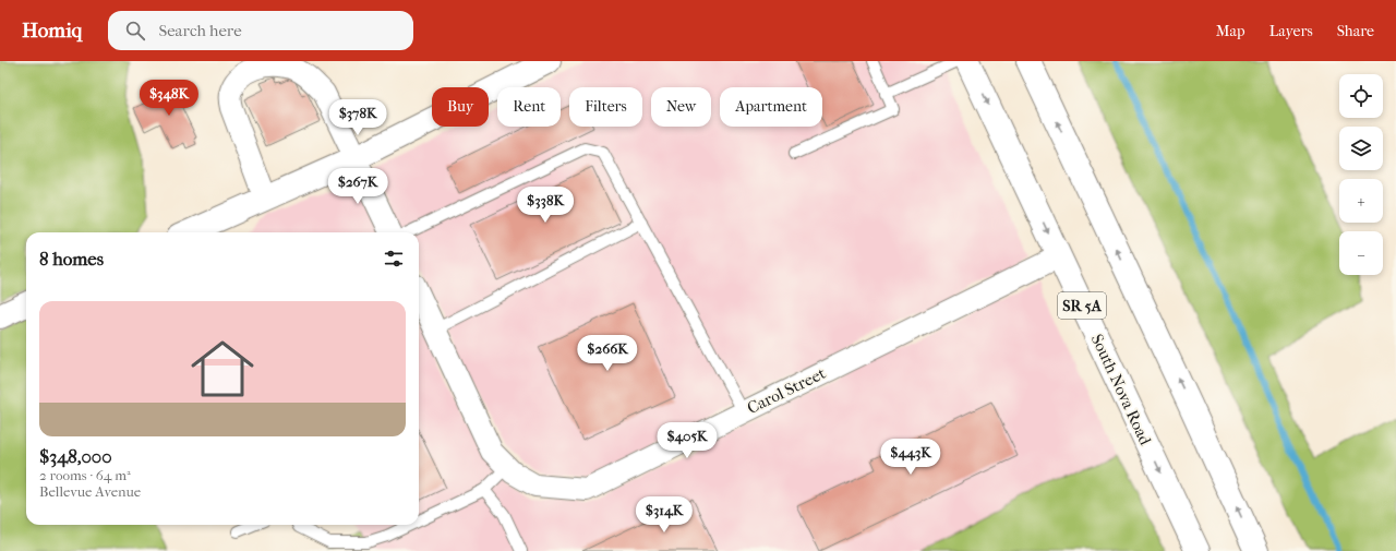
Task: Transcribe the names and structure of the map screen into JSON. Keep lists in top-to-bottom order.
{
  "streets": {
    "main road": ["SR 5A", "South Nova Road"],
    "street": ["Carol Street"]
  },
  "crossings": [
    ["South Nova Road", "Carol Street"]
  ],
  "page": {
    "header": "Homiq",
    "search": "Search here",
    "nav": ["Map", "Layers", "Share"],
    "map_buttons": ["+", "−"],
    "price": [
      "$348K",
      "$378K",
      "$267K",
      "$338K",
      "$266K",
      "$405K",
      "$443K",
      "$314K"
    ],
    "chip": [
      "Buy",
      "Rent",
      "Filters",
      "New",
      "Apartment"
    ],
    "heading": "8 homes",
    "list": [
      {
        "name": "$348,000",
        "note": "2 rooms · 64 m² · Bellevue Avenue"
      }
    ]
  }
}
